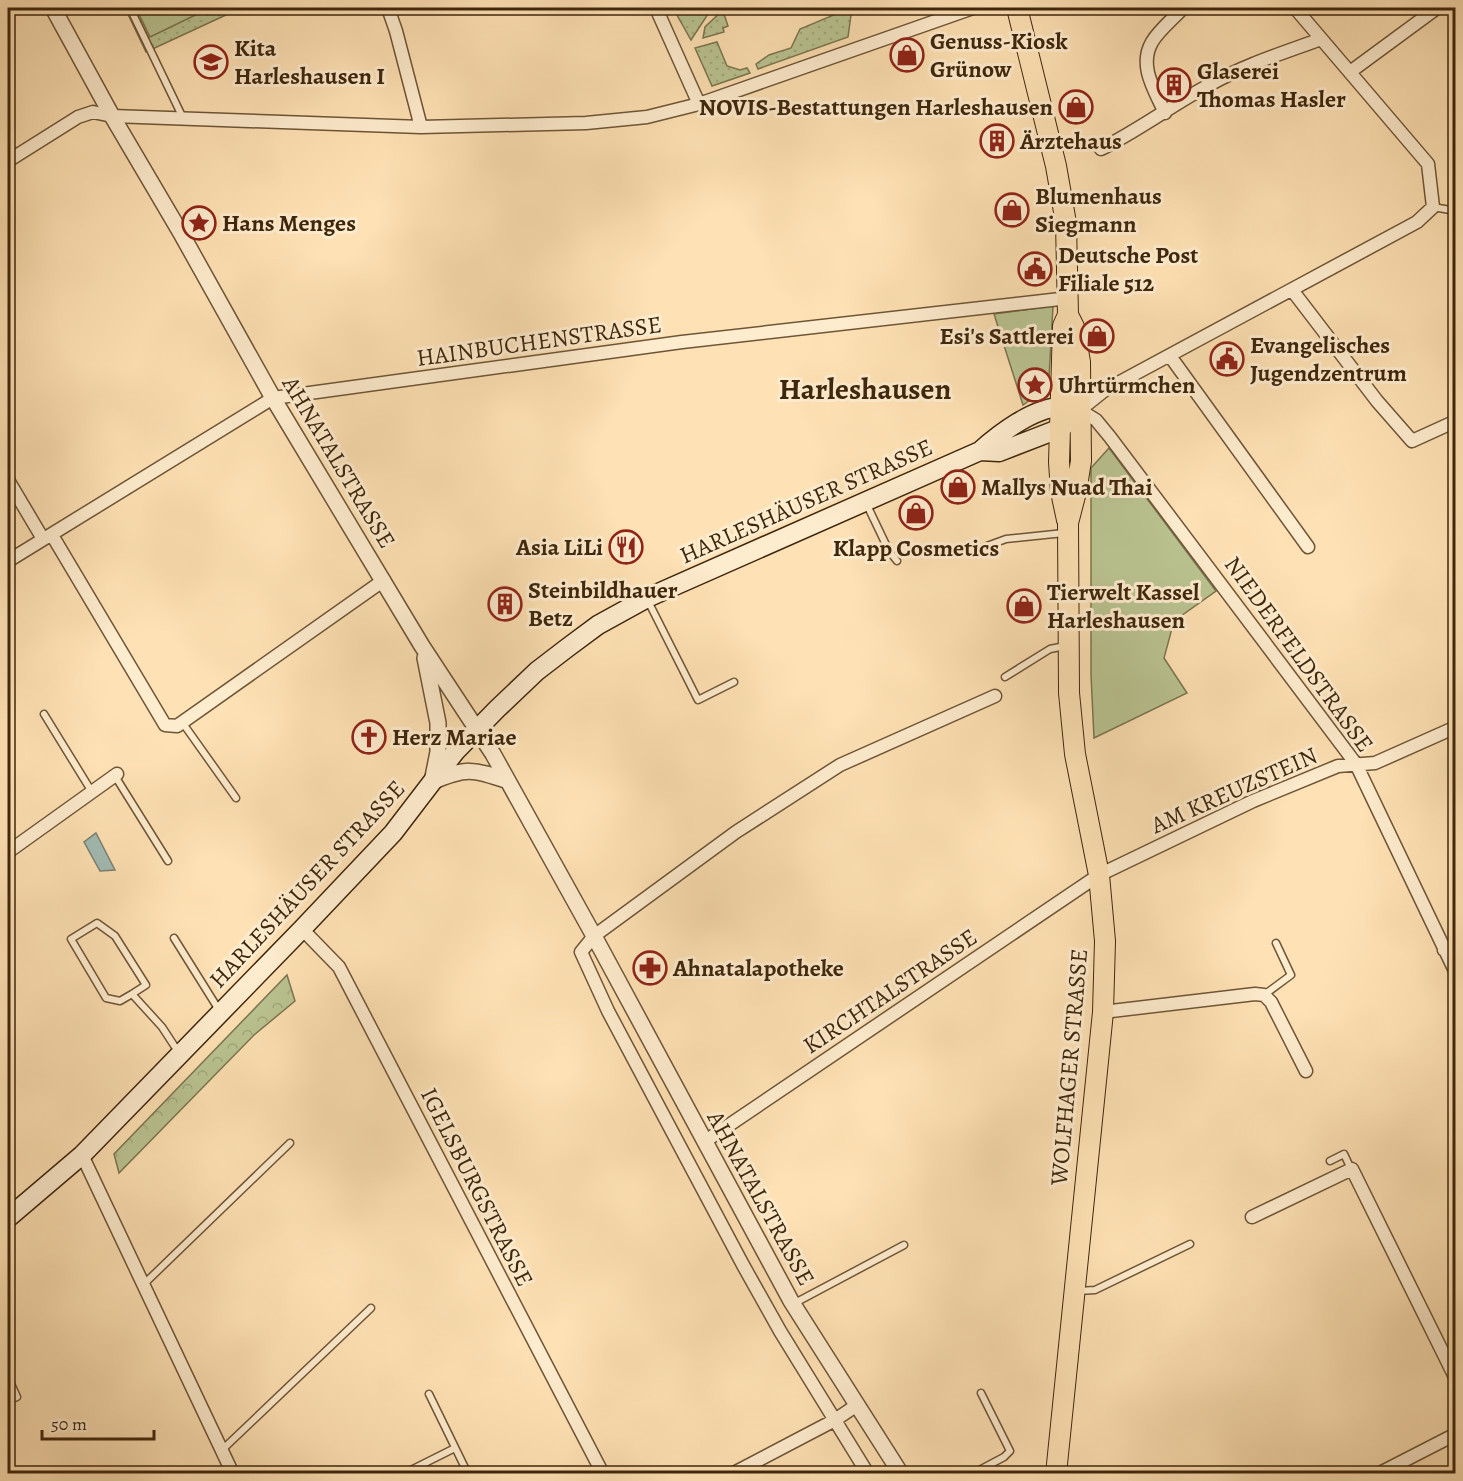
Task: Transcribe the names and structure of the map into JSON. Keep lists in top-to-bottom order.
{
  "streets": {
    "main road": ["HARLESHÄUSER STRASSE", "WOLFHAGER STRASSE"],
    "street": [
      "HAINBUCHENSTRASSE",
      "AHNATALSTRASSE",
      "NIEDERFELDSTRASSE",
      "AM KREUZSTEIN",
      "KIRCHTALSTRASSE",
      "IGELSBURGSTRASSE"
    ]
  },
  "crossings": [
    ["HAINBUCHENSTRASSE", "AHNATALSTRASSE"],
    ["HAINBUCHENSTRASSE", "WOLFHAGER STRASSE"],
    ["AHNATALSTRASSE", "HARLESHÄUSER STRASSE"],
    ["AHNATALSTRASSE", "KIRCHTALSTRASSE"],
    ["HARLESHÄUSER STRASSE", "NIEDERFELDSTRASSE"],
    ["HARLESHÄUSER STRASSE", "WOLFHAGER STRASSE"],
    ["HARLESHÄUSER STRASSE", "IGELSBURGSTRASSE"],
    ["NIEDERFELDSTRASSE", "AM KREUZSTEIN"],
    ["NIEDERFELDSTRASSE", "WOLFHAGER STRASSE"],
    ["AM KREUZSTEIN", "KIRCHTALSTRASSE"],
    ["AM KREUZSTEIN", "WOLFHAGER STRASSE"],
    ["KIRCHTALSTRASSE", "WOLFHAGER STRASSE"]
  ],
  "districts": ["Harleshausen"],
  "places": {
    "shop": [
      "Genuss-Kiosk Grünow",
      "NOVIS-Bestattungen Harleshausen",
      "Blumenhaus Siegmann",
      "Esi's Sattlerei",
      "Mallys Nuad Thai",
      "Klapp Cosmetics",
      "Tierwelt Kassel Harleshausen"
    ],
    "school or university": ["Kita Harleshausen I"],
    "building": ["Glaserei Thomas Hasler", "Ärztehaus", "Steinbildhauer Betz"],
    "place": ["Hans Menges", "Uhrtürmchen"],
    "public building": ["Deutsche Post Filiale 512", "Evangelisches Jugendzentrum"],
    "restaurant": ["Asia LiLi"],
    "church": ["Herz Mariae"],
    "pharmacy": ["Ahnatalapotheke"]
  },
  "scale_bar": "50 m"
}
